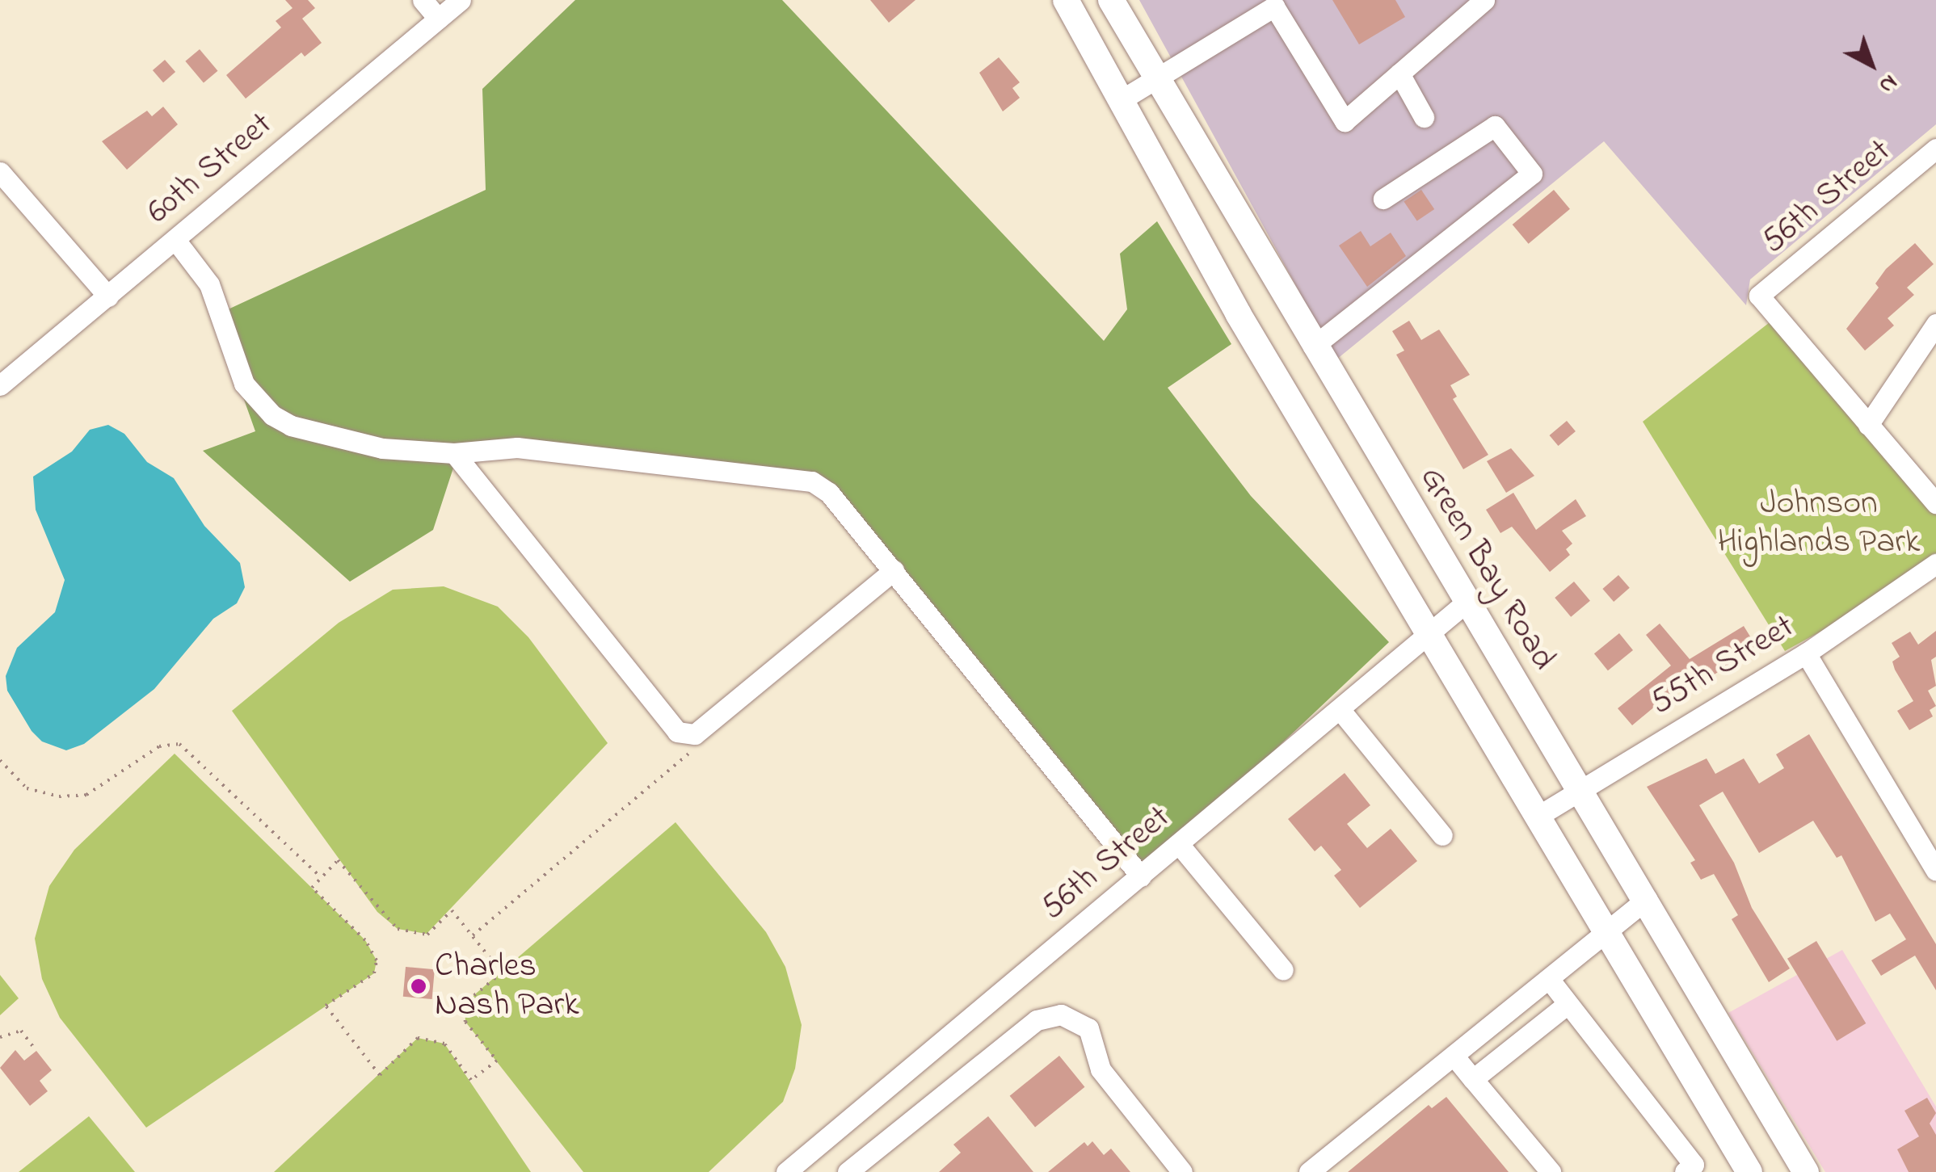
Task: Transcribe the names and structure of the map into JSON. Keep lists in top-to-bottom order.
{
  "streets": {
    "main road": ["Green Bay Road"],
    "street": ["60th Street", "56th Street", "55th Street"]
  },
  "crossings": [
    ["56th Street", "Green Bay Road"],
    ["Green Bay Road", "55th Street"]
  ],
  "parks": ["Johnson Highlands Park"],
  "places": ["Charles Nash Park"],
  "north": "bottom right"
}
